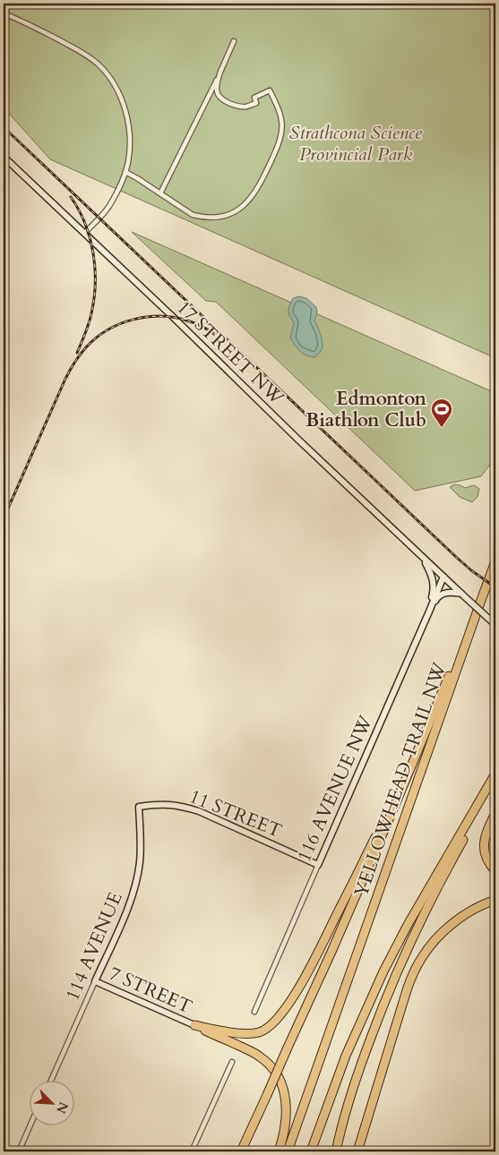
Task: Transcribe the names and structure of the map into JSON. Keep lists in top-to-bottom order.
{
  "streets": {
    "highway": ["YELLOWHEAD TRAIL NW"],
    "street": [
      "17 STREET NW",
      "116 AVENUE NW",
      "11 STREET",
      "114 AVENUE",
      "7 STREET"
    ]
  },
  "crossings": [
    ["17 STREET NW", "116 AVENUE NW"],
    ["116 AVENUE NW", "11 STREET"],
    ["11 STREET", "114 AVENUE"],
    ["114 AVENUE", "7 STREET"]
  ],
  "parks": ["Strathcona Science Provincial Park"],
  "places": {
    "sports": ["Edmonton Biathlon Club"]
  },
  "north": "bottom right"
}
